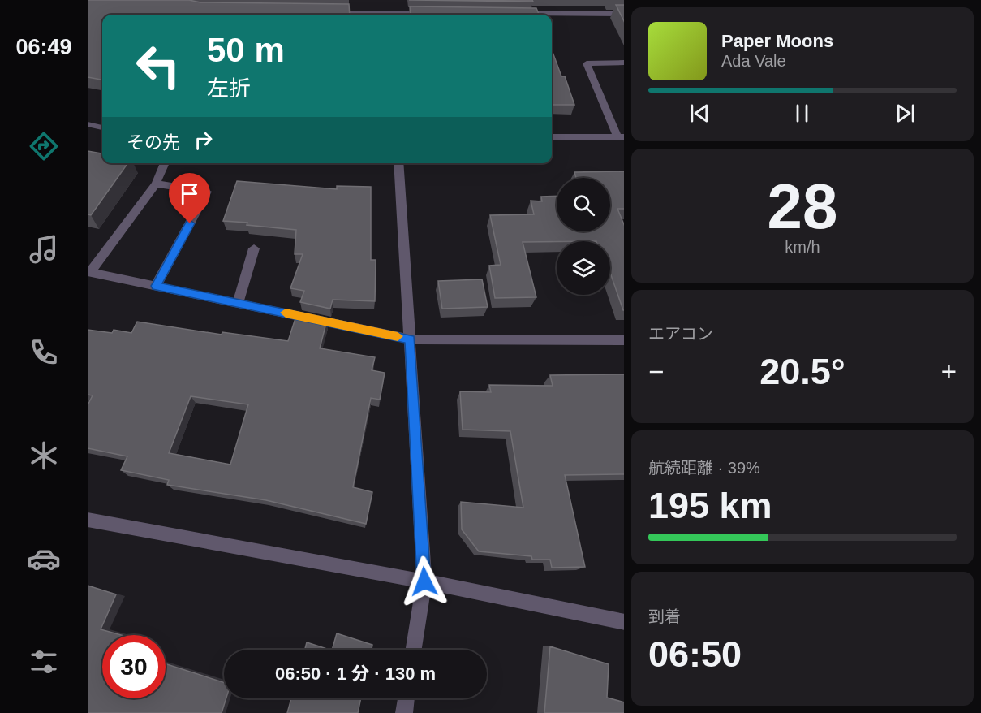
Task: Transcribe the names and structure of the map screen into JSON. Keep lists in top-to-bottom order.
{
  "page": {
    "tabs": "06:49",
    "turn": ["50 m", "左折"],
    "song": ["Paper Moons", "Ada Vale"],
    "then": "その先",
    "tile": [
      ["28", "km/h"],
      "エアコン",
      ["航続距離 · 39%", "195 km"],
      ["到着", "06:50"]
    ],
    "heat": ["−", "20.5°", "+"],
    "limit": "30",
    "trip": "06:50 · 1 分 · 130 m"
  }
}
